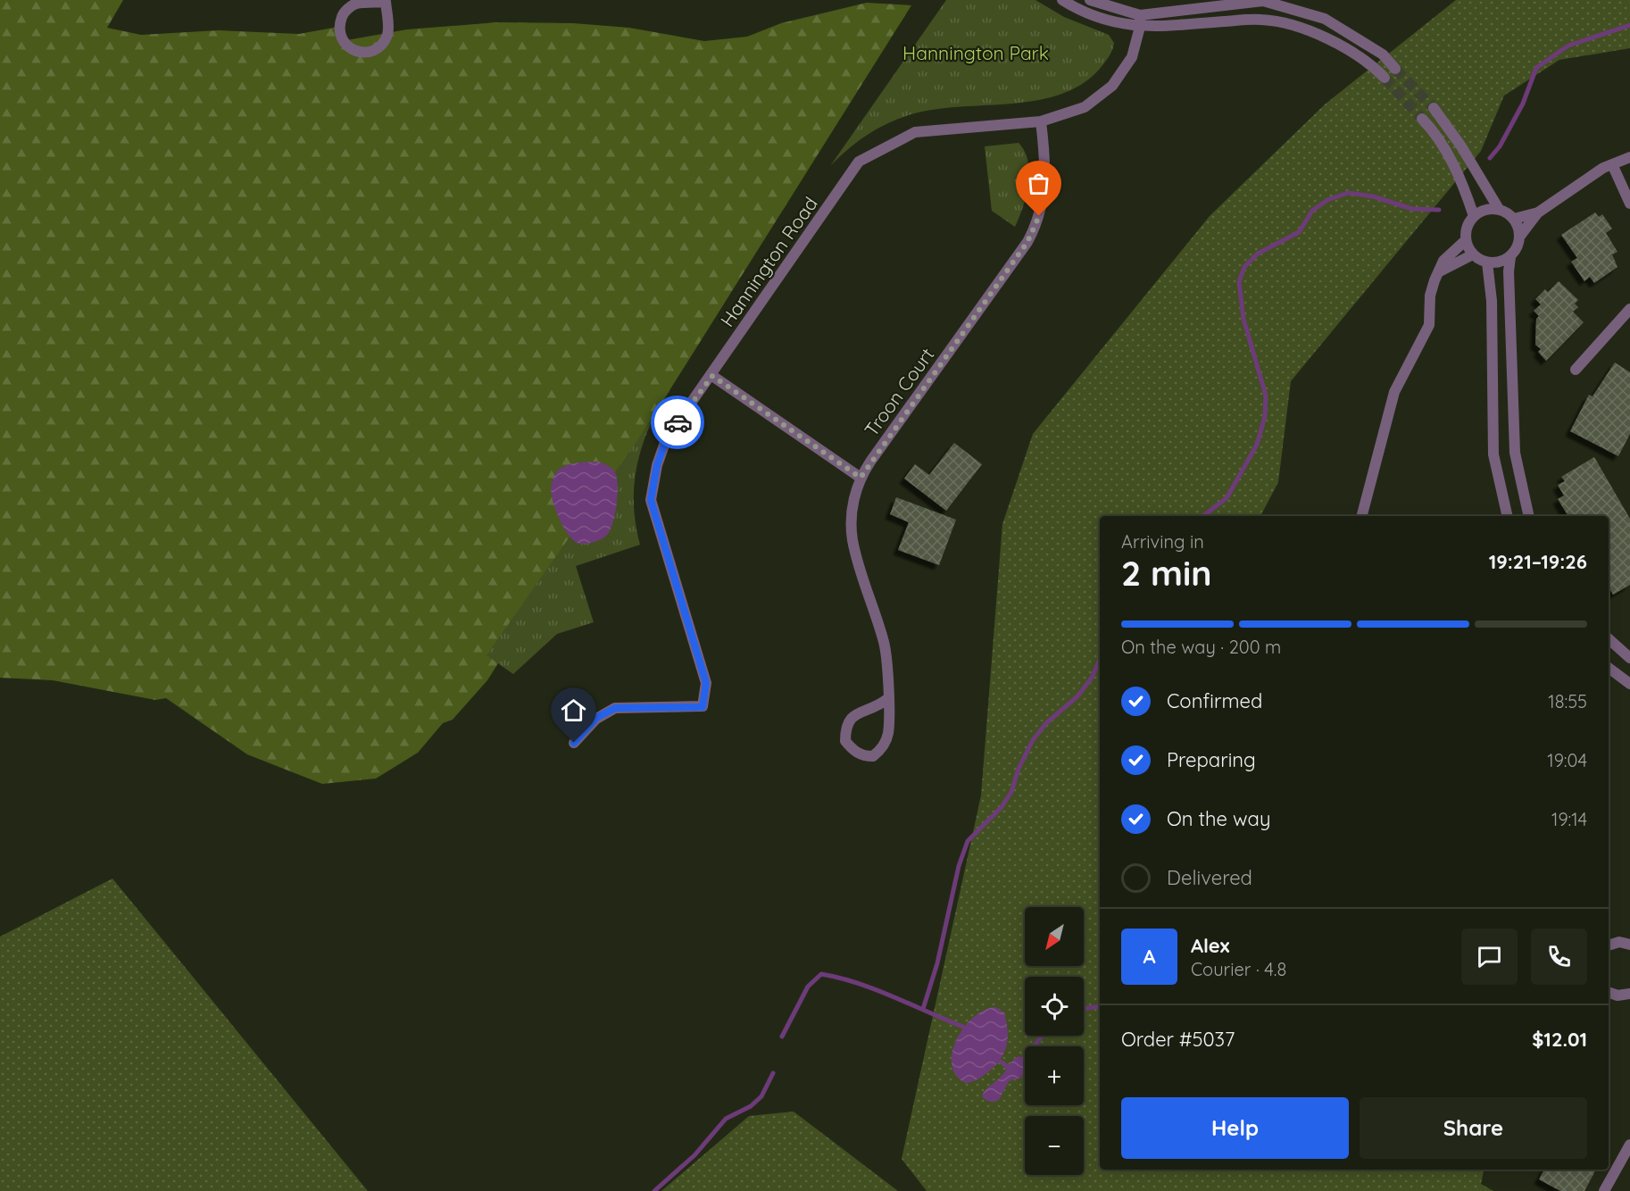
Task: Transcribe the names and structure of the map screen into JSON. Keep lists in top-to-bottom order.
{
  "streets": {
    "street": ["Hannington Road", "Troon Court"]
  },
  "crossings": [
    ["Hannington Road", "Troon Court"]
  ],
  "parks": ["Hannington Park"],
  "north": "bottom left",
  "page": {
    "heading": ["2 min", "Arriving in", "19:21–19:26"],
    "panel": [
      "Alex",
      "Courier · 4.8",
      "Order #5037",
      "$12.01"
    ],
    "bar": "On the way · 200 m",
    "list": [
      ["Confirmed", "18:55"],
      ["Preparing", "19:04"],
      ["On the way", "19:14"],
      "Delivered"
    ],
    "map_buttons": ["+", "−"],
    "round": "A",
    "buttons": ["Help", "Share"]
  }
}
